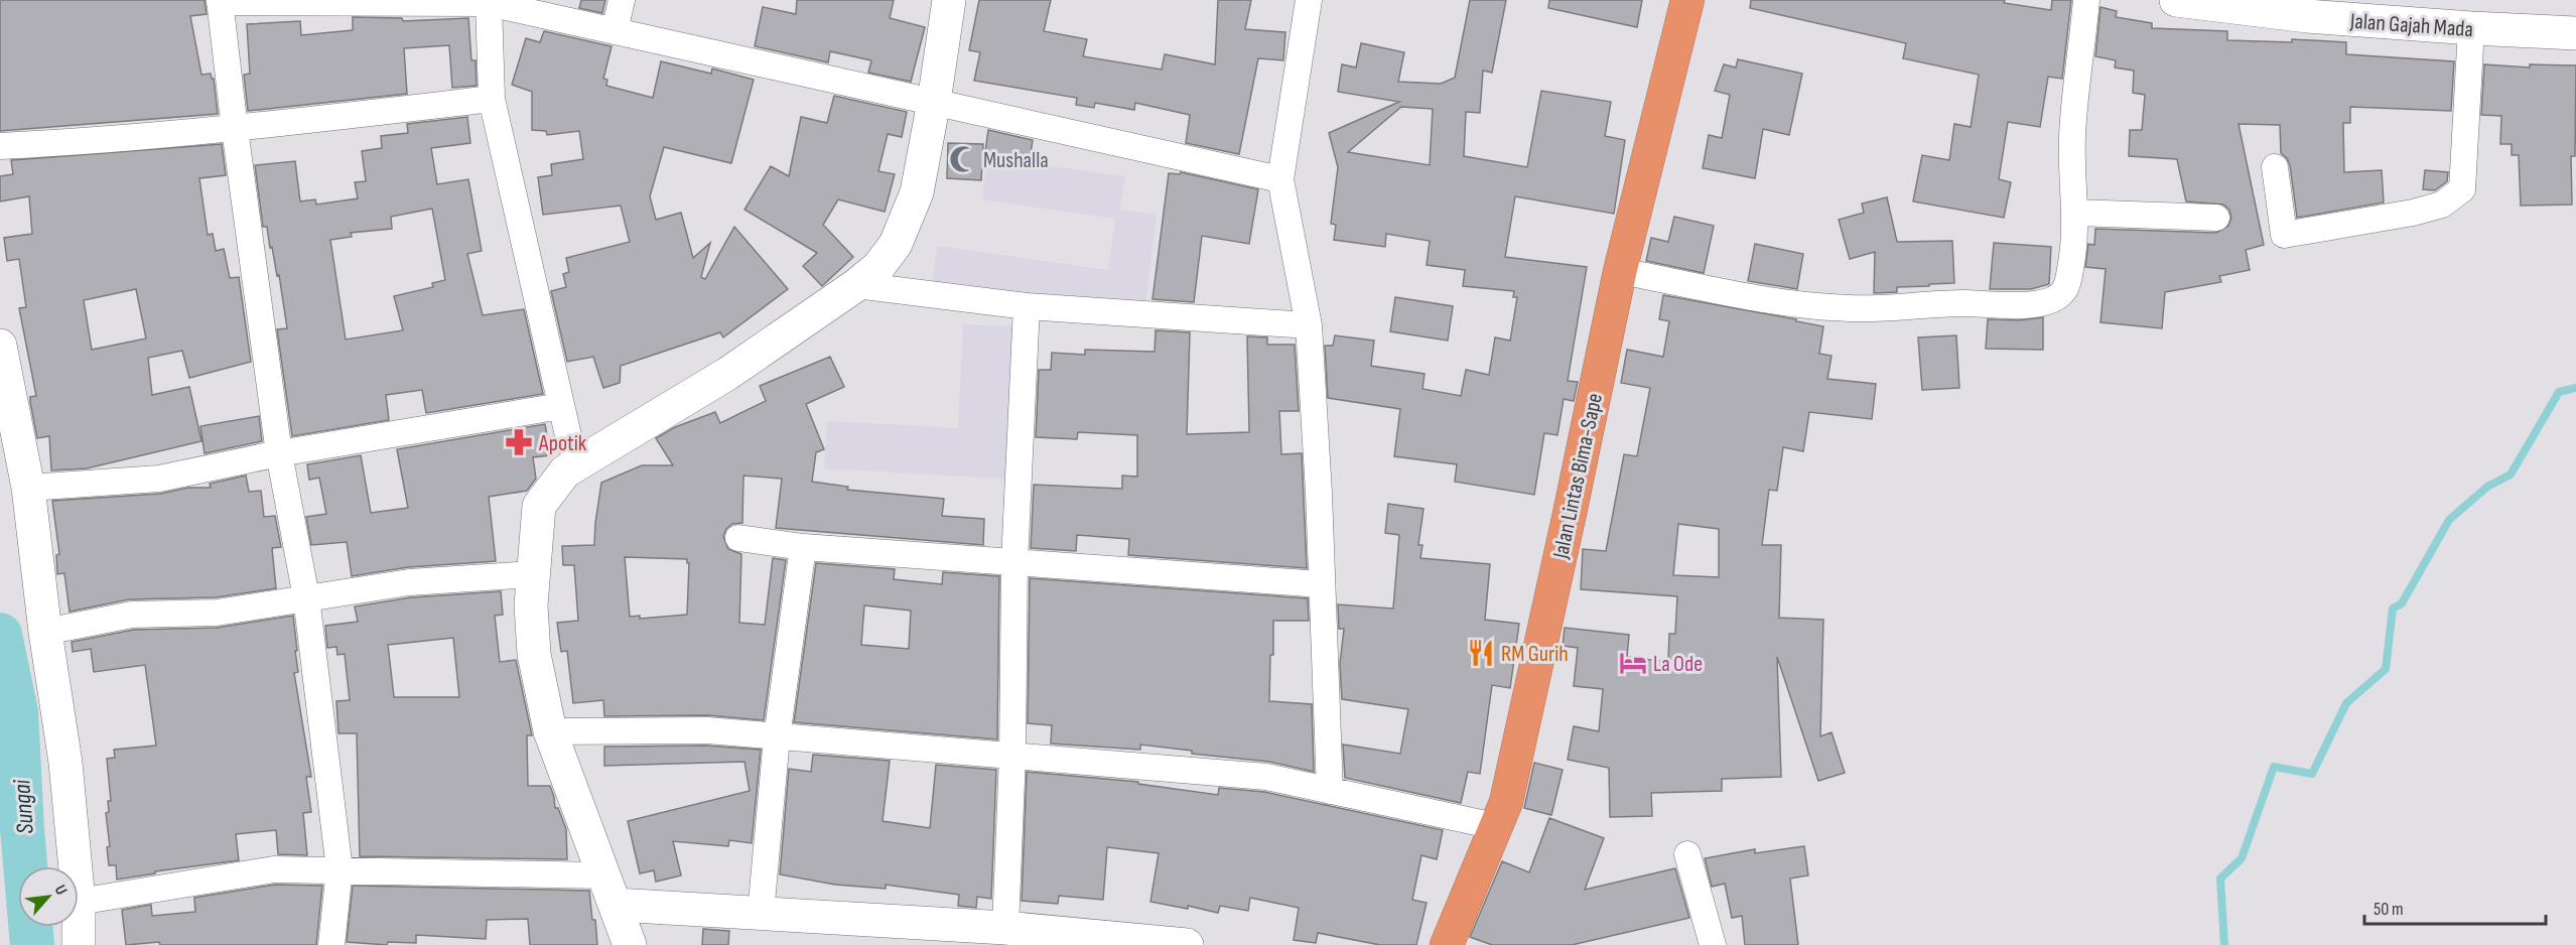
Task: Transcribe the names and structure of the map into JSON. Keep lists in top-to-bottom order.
{
  "streets": {
    "highway": ["Jalan Lintas Bima-Sape"],
    "street": ["Jalan Gajah Mada"]
  },
  "water": ["Sungai"],
  "places": {
    "mosque": ["Mushalla"],
    "pharmacy": ["Apotik"],
    "restaurant": ["RM Gurih"],
    "hotel": ["La Ode"]
  },
  "scale_bar": "50 m",
  "north": "top right"
}
